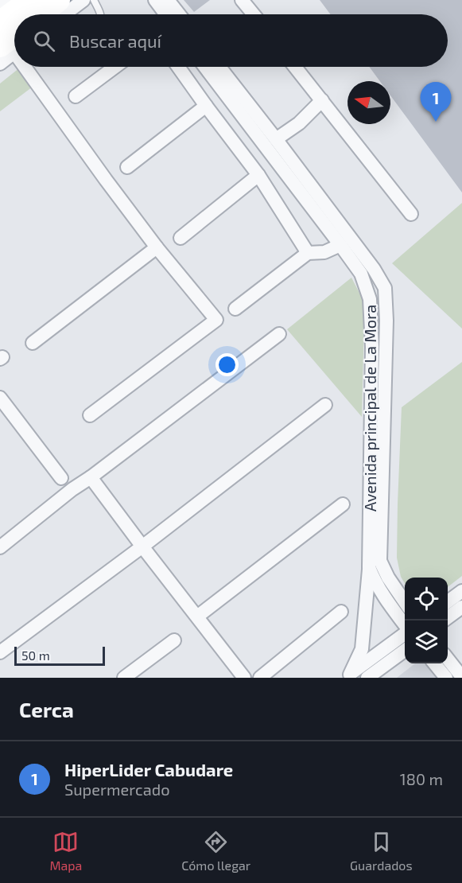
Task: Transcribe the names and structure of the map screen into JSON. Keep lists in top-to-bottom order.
{
  "streets": {
    "street": ["Avenida principal de La Mora"]
  },
  "scale_bar": "50 m",
  "north": "left",
  "page": {
    "search": "Buscar aquí",
    "pins": "1",
    "scale": "50 m",
    "heading": "Cerca",
    "list": [
      {
        "mark": "1",
        "name": "HiperLider Cabudare",
        "note": "Supermercado",
        "value": "180 m"
      }
    ],
    "nav": ["Mapa", "Cómo llegar", "Guardados"]
  }
}
